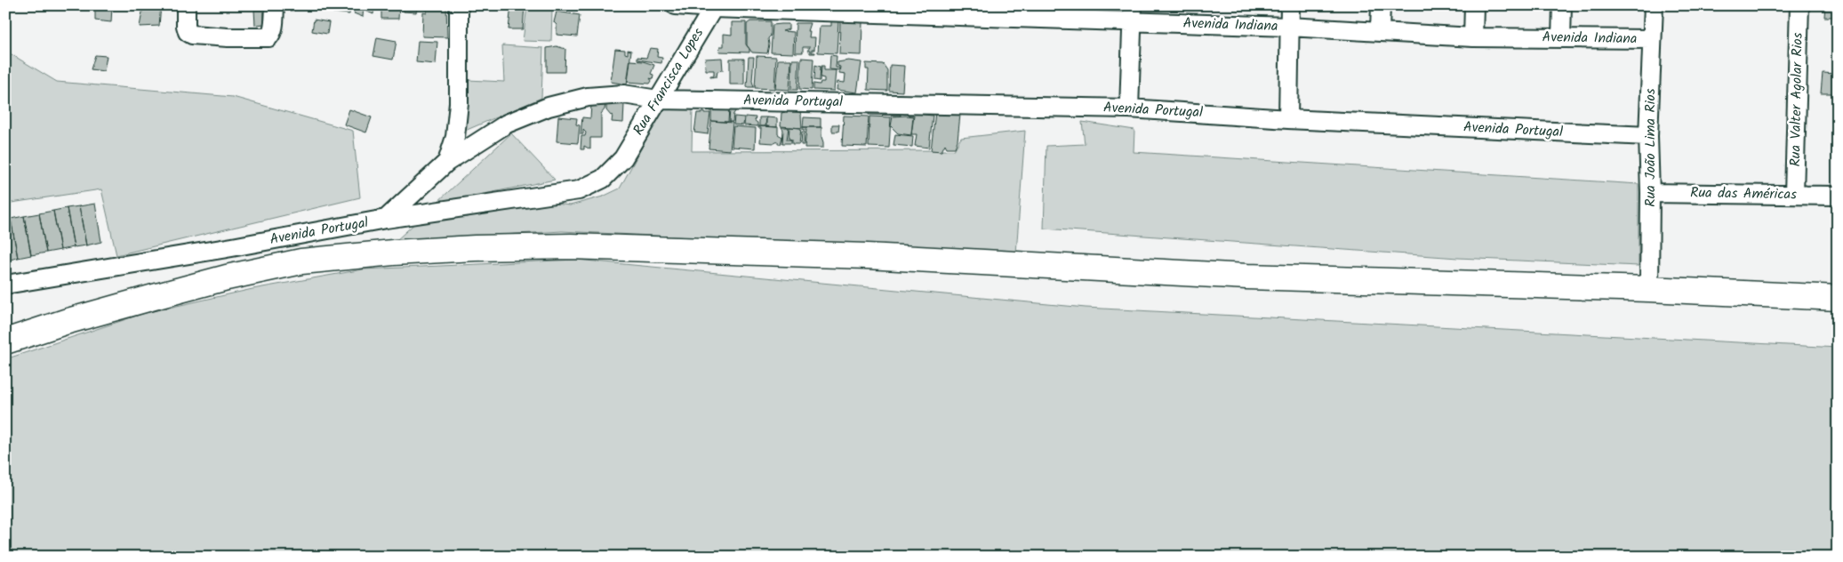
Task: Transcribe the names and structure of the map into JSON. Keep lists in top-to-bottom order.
{
  "streets": {
    "street": [
      "Avenida Indiana",
      "Rua Francisca Lopes",
      "Rua Valter Agolar Rios",
      "Avenida Portugal",
      "Rua João Lima Rios",
      "Rua das Américas"
    ]
  },
  "crossings": [
    ["Avenida Indiana", "Rua Francisca Lopes"],
    ["Avenida Indiana", "Rua João Lima Rios"],
    ["Rua Francisca Lopes", "Avenida Portugal"],
    ["Rua Valter Agolar Rios", "Rua das Américas"],
    ["Avenida Portugal", "Rua João Lima Rios"],
    ["Rua João Lima Rios", "Rua das Américas"]
  ]
}
